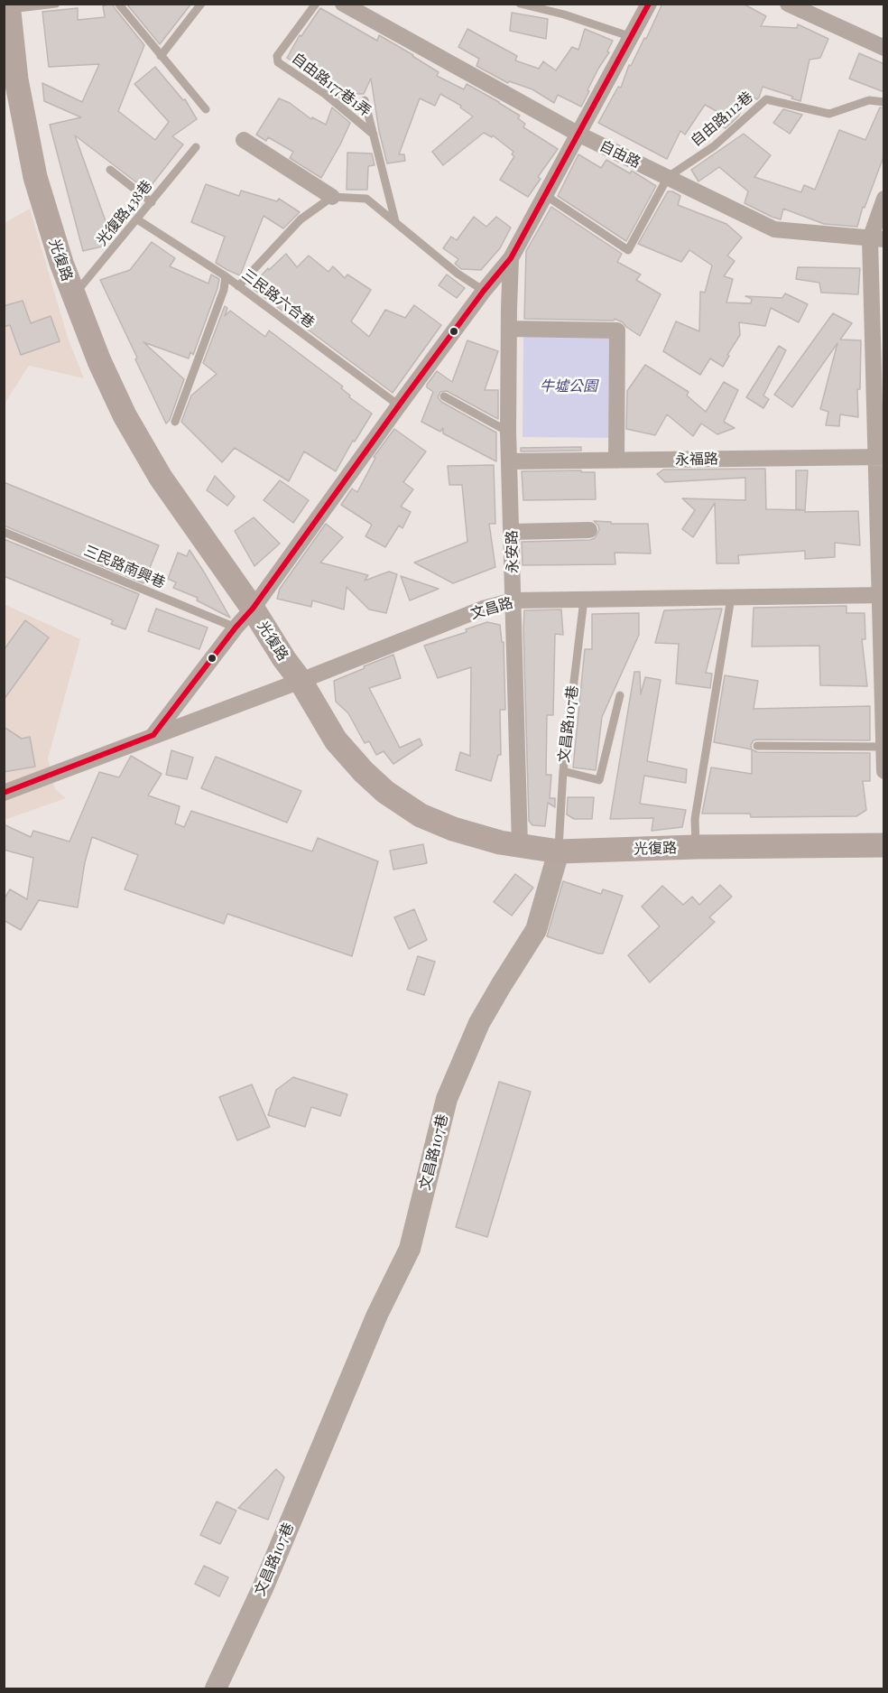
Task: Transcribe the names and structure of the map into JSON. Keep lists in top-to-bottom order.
{
  "streets": {
    "main road": ["光復路"],
    "street": [
      "自由路",
      "永福路",
      "永安路",
      "文昌路",
      "文昌路107巷"
    ],
    "lane": [
      "自由路177巷1弄",
      "自由路112巷",
      "光復路438巷",
      "三民路六合巷",
      "三民路南興巷"
    ]
  },
  "crossings": [
    ["自由路112巷", "自由路"],
    ["光復路438巷", "光復路"],
    ["光復路438巷", "三民路六合巷"],
    ["光復路", "永安路"],
    ["光復路", "文昌路"],
    ["光復路", "文昌路107巷"],
    ["永福路", "永安路"],
    ["永安路", "文昌路"],
    ["文昌路", "文昌路107巷"]
  ],
  "parks": ["牛墟公園"]
}
